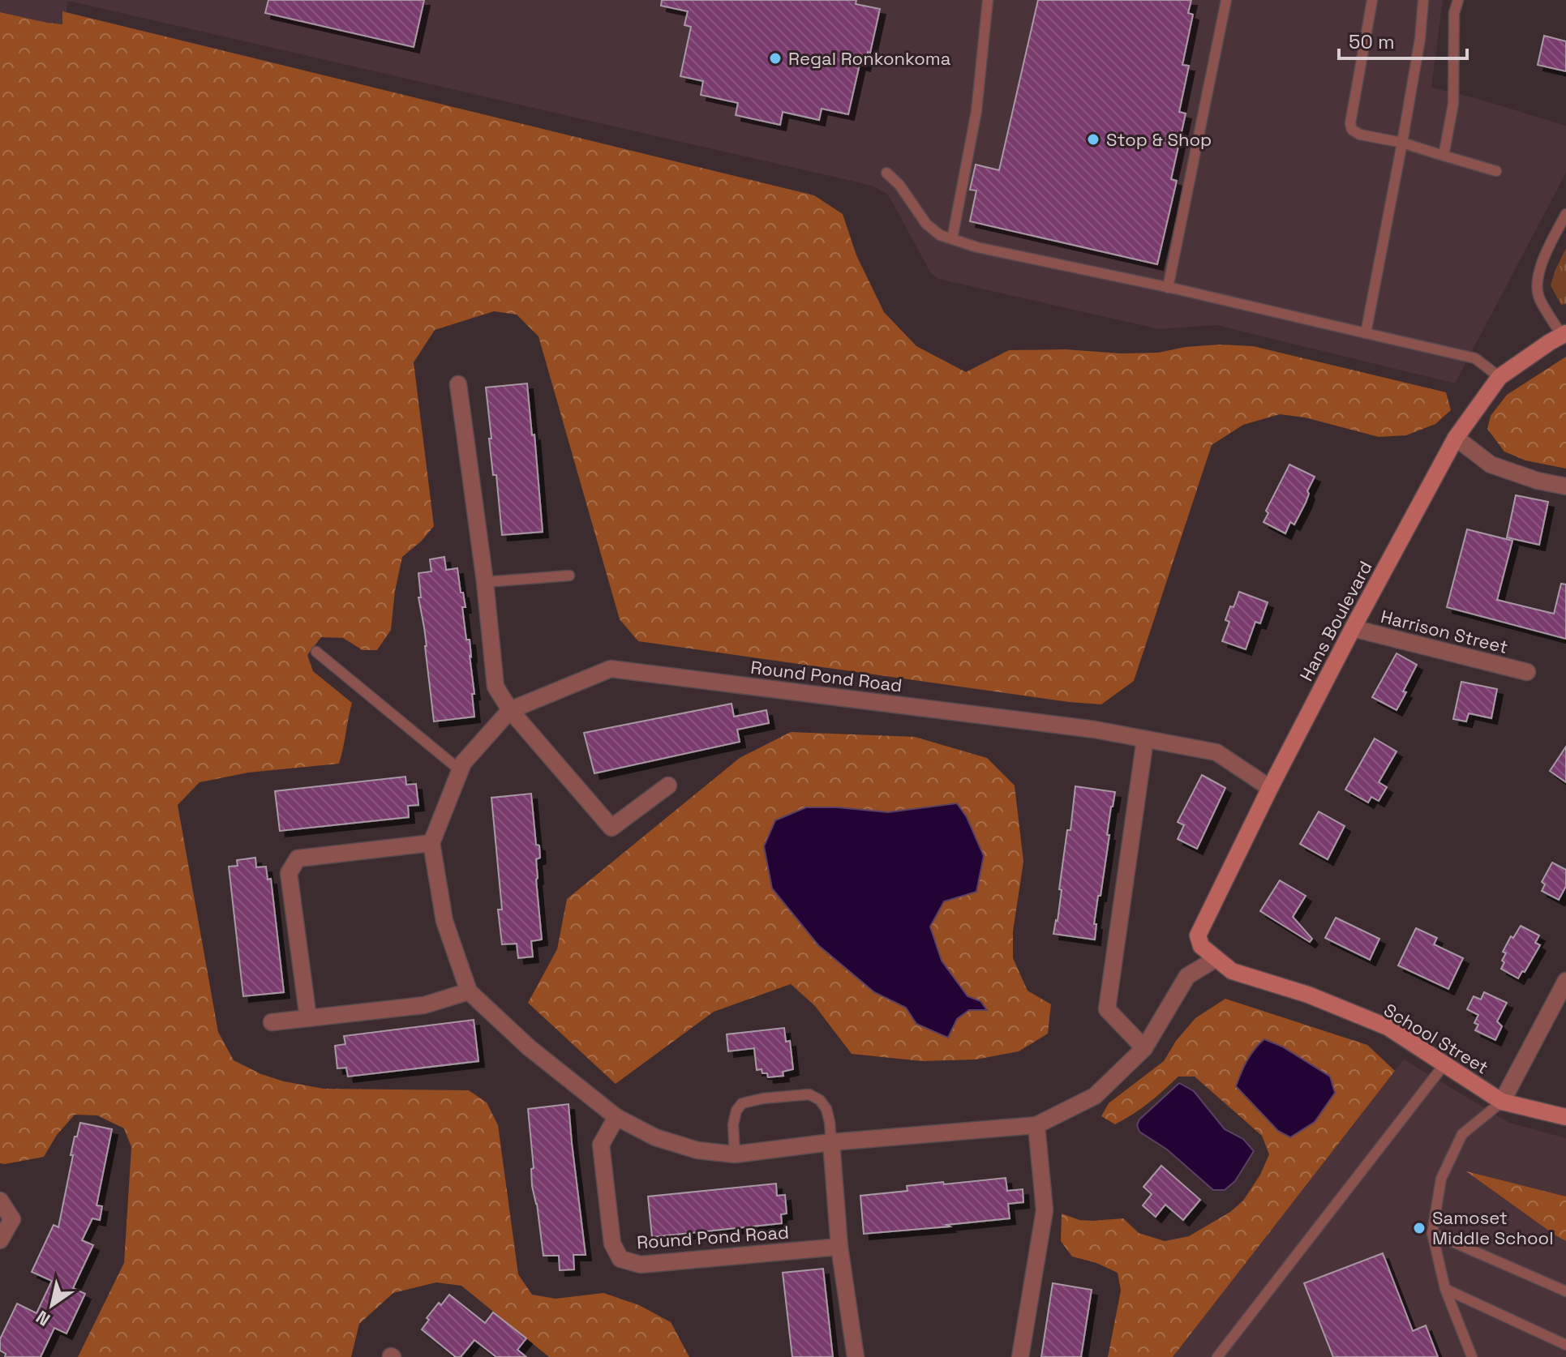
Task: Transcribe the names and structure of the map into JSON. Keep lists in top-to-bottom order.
{
  "streets": {
    "street": [
      "Hans Boulevard",
      "Harrison Street",
      "Round Pond Road",
      "School Street"
    ]
  },
  "crossings": [
    ["Hans Boulevard", "Harrison Street"],
    ["Hans Boulevard", "Round Pond Road"],
    ["Hans Boulevard", "School Street"],
    ["Round Pond Road", "School Street"]
  ],
  "places": ["Regal Ronkonkoma", "Stop & Shop", "Samoset Middle School"],
  "scale_bar": "50 m",
  "north": "bottom left"
}
